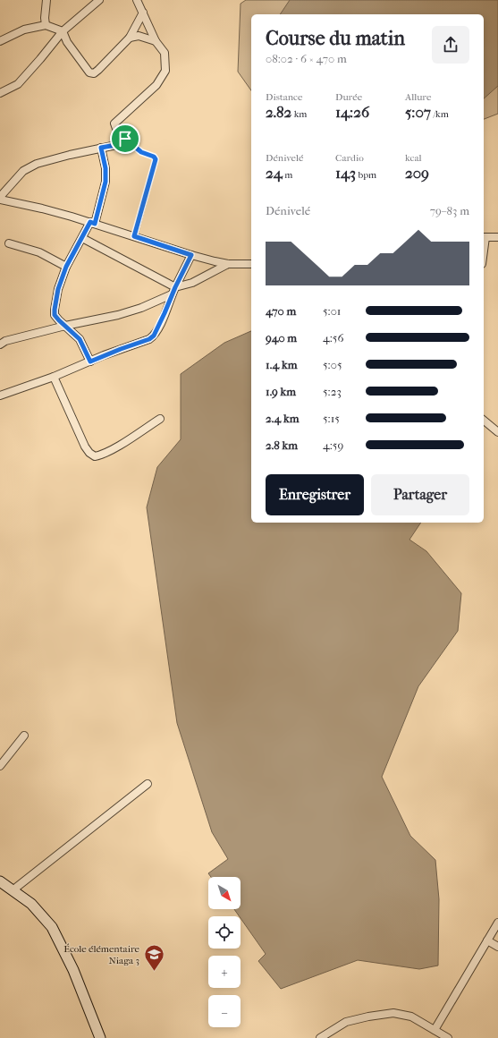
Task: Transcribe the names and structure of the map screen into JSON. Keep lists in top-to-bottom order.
{
  "places": {
    "school or university": ["École élémentaire Niaga 3"]
  },
  "north": "bottom right",
  "page": {
    "heading": ["Course du matin", "08:02 · 6 × 470 m"],
    "stats": [
      ["Distance", "2.82 km"],
      ["Durée", "14:26"],
      ["Allure", "5:07 /km"],
      ["Dénivelé", "24 m"],
      ["Cardio", "143 bpm"],
      ["kcal", "209"]
    ],
    "chart": ["Dénivelé", "79–83 m"],
    "list": [
      {
        "name": "470 m",
        "note": "5:01"
      },
      {
        "name": "940 m",
        "note": "4:56"
      },
      {
        "name": "1.4 km",
        "note": "5:05"
      },
      {
        "name": "1.9 km",
        "note": "5:23"
      },
      {
        "name": "2.4 km",
        "note": "5:15"
      },
      {
        "name": "2.8 km",
        "note": "4:59"
      }
    ],
    "buttons": ["Enregistrer", "Partager"],
    "map_buttons": ["+", "−"]
  }
}
